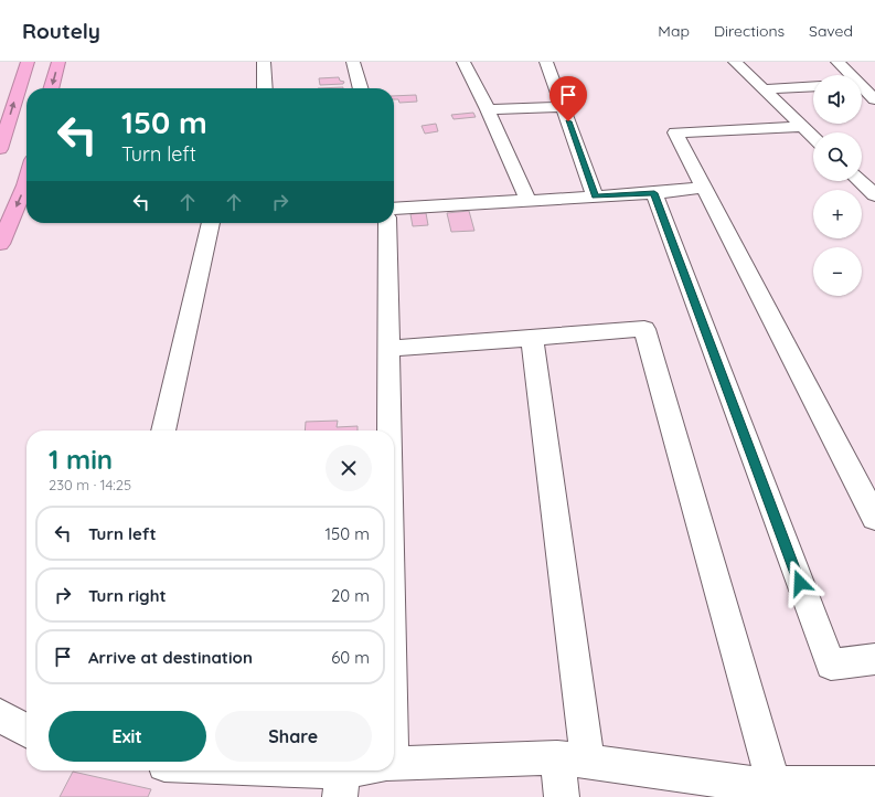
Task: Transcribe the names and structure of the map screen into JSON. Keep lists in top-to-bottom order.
{
  "page": {
    "header": "Routely",
    "nav": ["Map", "Directions", "Saved"],
    "map_buttons": ["+", "−"],
    "turn": ["150 m", "Turn left"],
    "heading": ["1 min", "230 m · 14:25"],
    "list": [
      {
        "name": "Turn left",
        "value": "150 m"
      },
      {
        "name": "Turn right",
        "value": "20 m"
      },
      {
        "name": "Arrive at destination",
        "value": "60 m"
      }
    ],
    "buttons": ["Exit", "Share"]
  }
}
